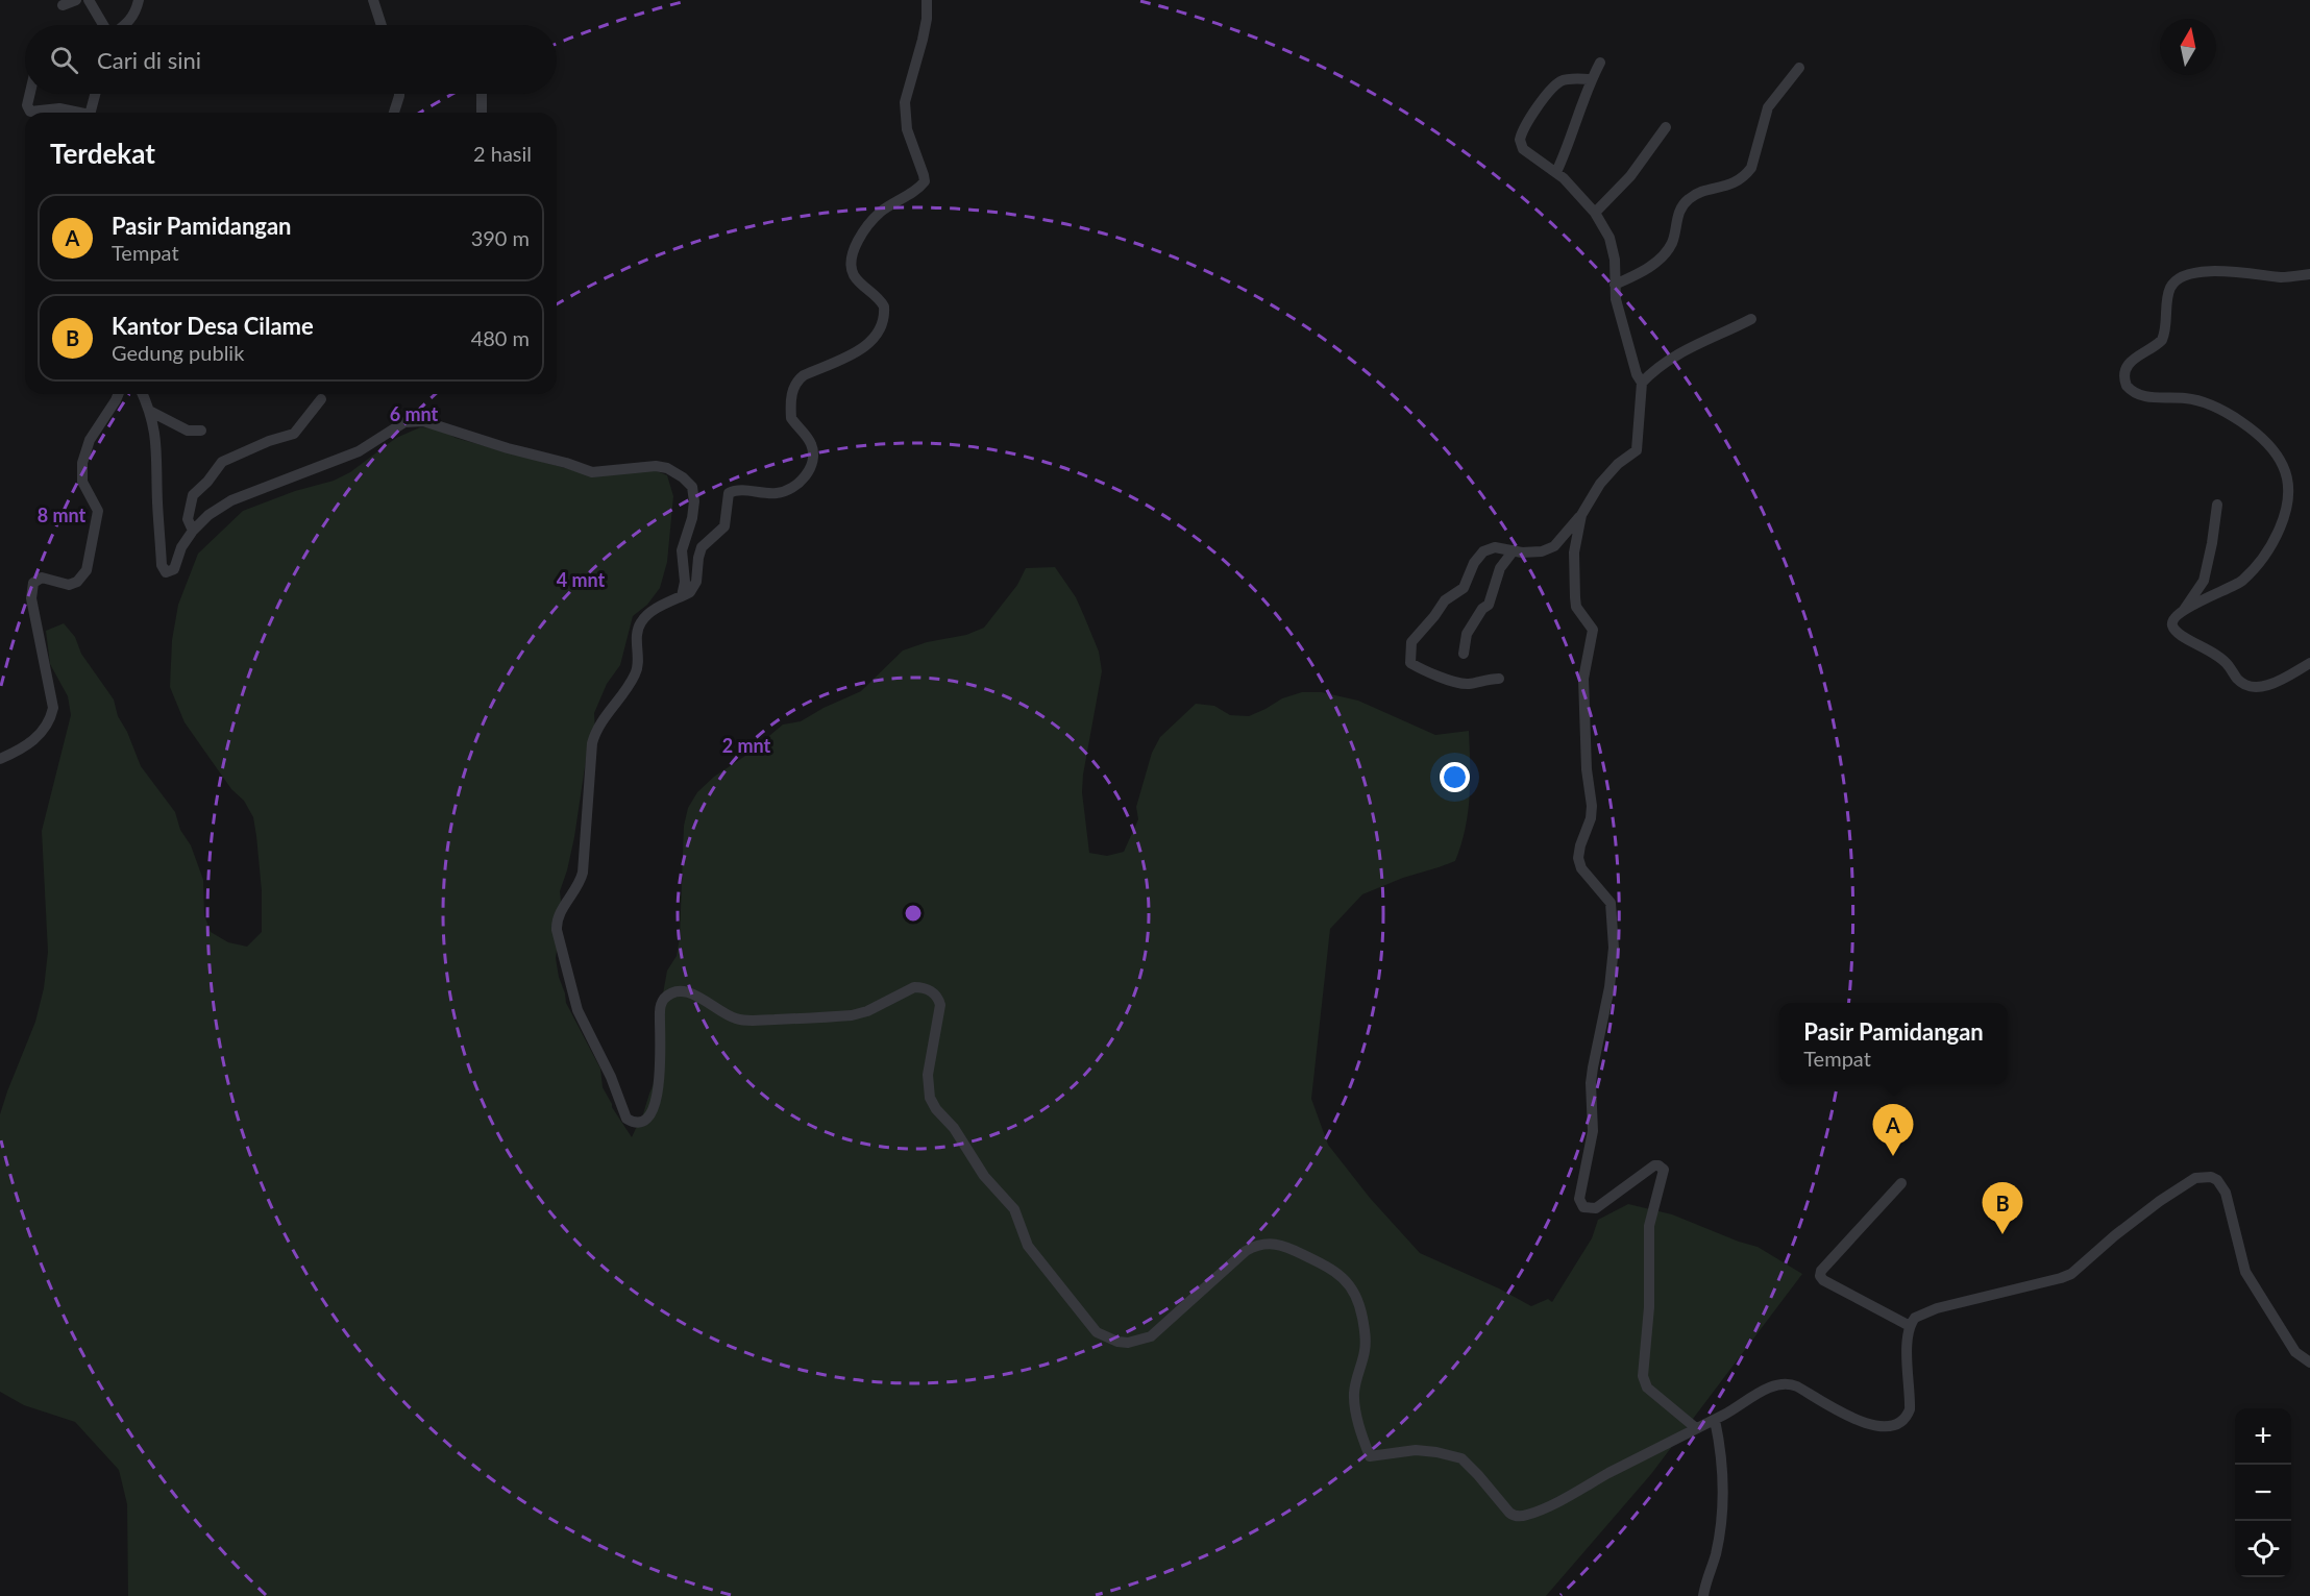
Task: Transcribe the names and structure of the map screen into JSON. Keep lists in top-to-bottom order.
{
  "north": "top",
  "page": {
    "search": "Cari di sini",
    "heading": ["Terdekat", "2 hasil"],
    "list": [
      {
        "mark": "A",
        "name": "Pasir Pamidangan",
        "note": "Tempat",
        "value": "390 m"
      },
      {
        "mark": "B",
        "name": "Kantor Desa Cilame",
        "note": "Gedung publik",
        "value": "480 m"
      }
    ],
    "popup": ["Pasir Pamidangan", "Tempat"],
    "pins": ["A", "B"],
    "map_buttons": ["+", "−"]
  },
  "rings": [
    "6 mnt",
    "8 mnt",
    "4 mnt",
    "2 mnt"
  ]
}
